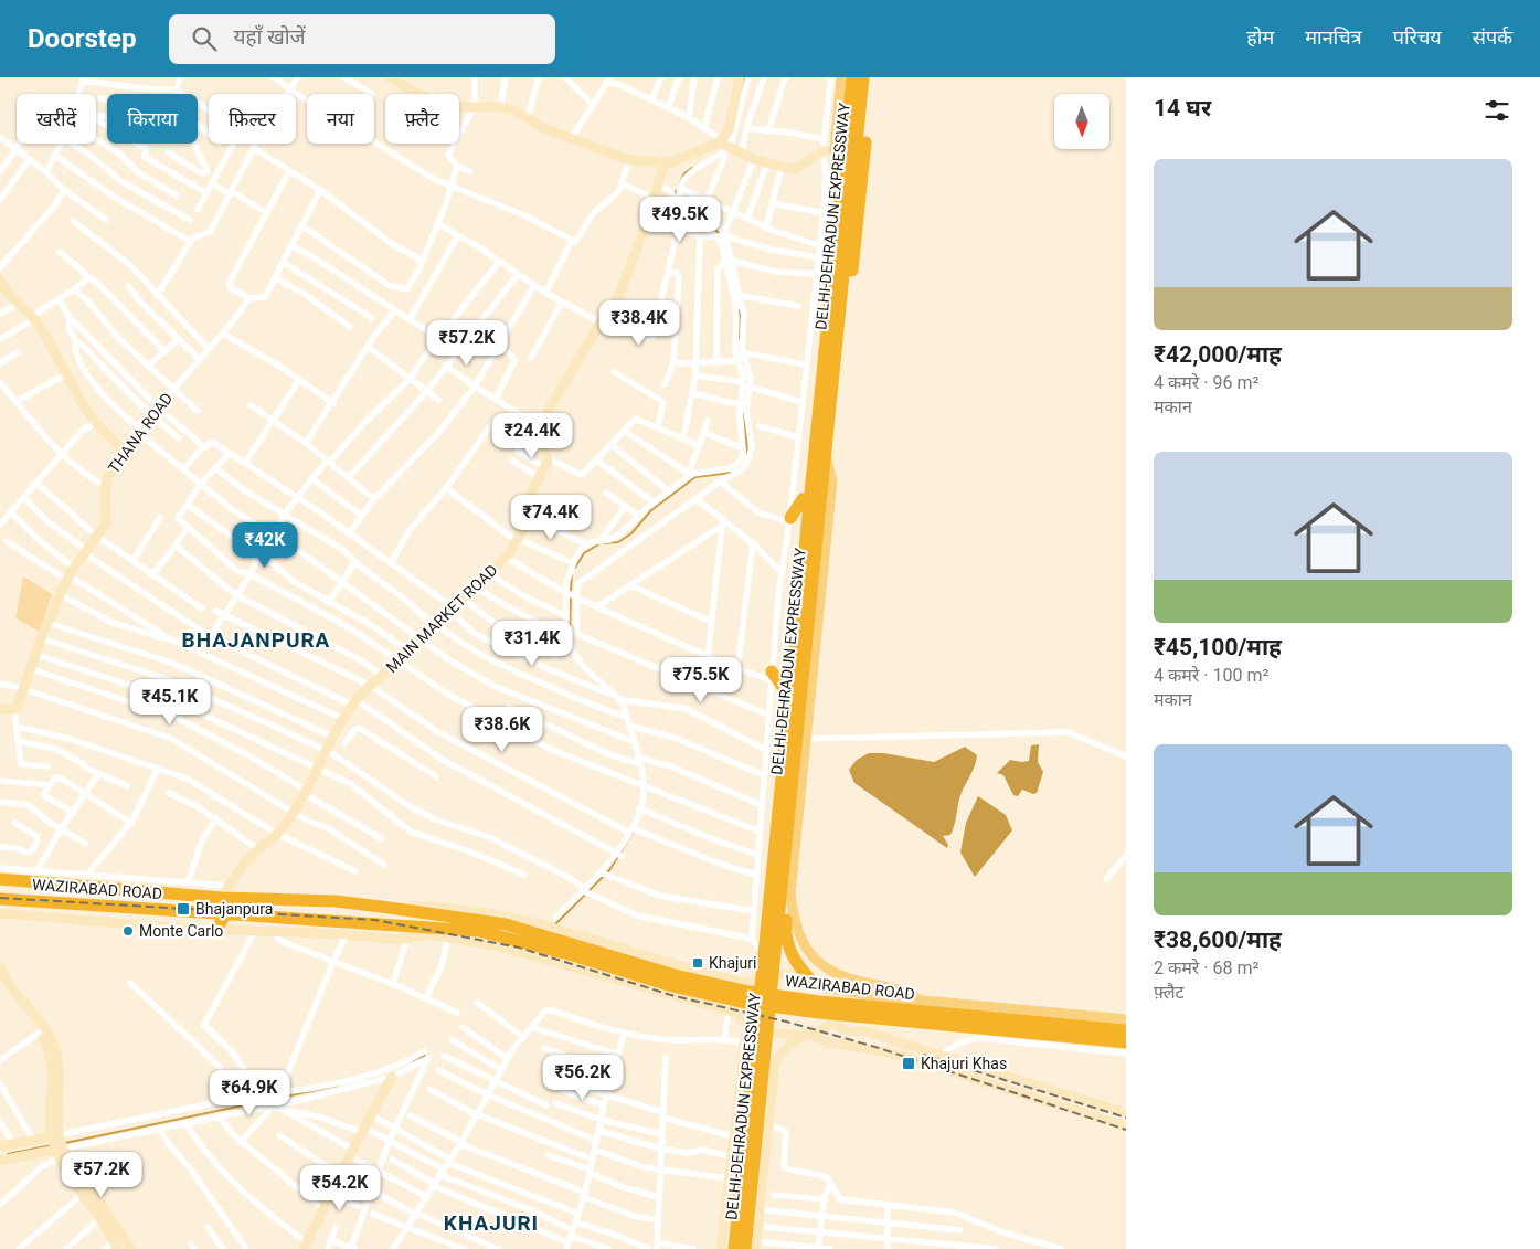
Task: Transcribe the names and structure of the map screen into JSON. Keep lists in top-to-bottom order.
{
  "streets": {
    "highway": ["DELHI-DEHRADUN EXPRESSWAY", "WAZIRABAD ROAD"],
    "street": ["THANA ROAD", "MAIN MARKET ROAD"]
  },
  "crossings": [
    ["MAIN MARKET ROAD", "WAZIRABAD ROAD"]
  ],
  "districts": ["BHAJANPURA", "KHAJURI"],
  "places": {
    "transit": ["Bhajanpura", "Khajuri", "Khajuri Khas"],
    "other": ["Monte Carlo"]
  },
  "north": "bottom",
  "page": {
    "header": "Doorstep",
    "search": "यहाँ खोजें",
    "nav": [
      "होम",
      "मानचित्र",
      "परिचय",
      "संपर्क"
    ],
    "heading": "14 घर",
    "chip": [
      "खरीदें",
      "किराया",
      "फ़िल्टर",
      "नया",
      "फ़्लैट"
    ],
    "list": [
      {
        "name": "₹42,000/माह",
        "note": "4 कमरे · 96 m² · मकान"
      },
      {
        "name": "₹45,100/माह",
        "note": "4 कमरे · 100 m² · मकान"
      },
      {
        "name": "₹38,600/माह",
        "note": "2 कमरे · 68 m² · फ़्लैट"
      }
    ],
    "price": [
      "₹49.5K",
      "₹38.4K",
      "₹57.2K",
      "₹24.4K",
      "₹74.4K",
      "₹42K",
      "₹31.4K",
      "₹75.5K",
      "₹45.1K",
      "₹38.6K",
      "₹56.2K",
      "₹64.9K",
      "₹57.2K",
      "₹54.2K"
    ]
  }
}
